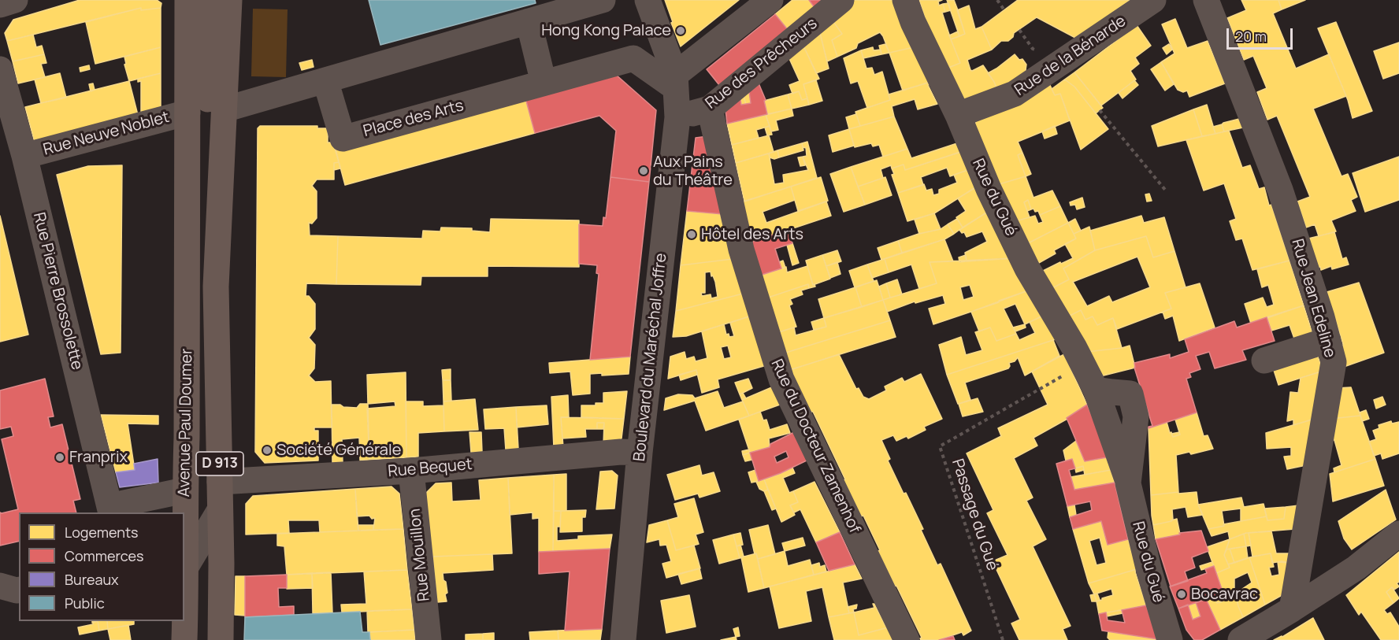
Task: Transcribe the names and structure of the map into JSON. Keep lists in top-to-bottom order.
{
  "streets": {
    "main road": ["Avenue Paul Doumer", "D 913"],
    "street": [
      "Rue de la Bénarde",
      "Rue des Prêcheurs",
      "Place des Arts",
      "Rue Neuve Noblet",
      "Rue du Gué",
      "Rue Pierre Brossolette",
      "Rue Jean Edeline",
      "Boulevard du Maréchal Joffre",
      "Rue du Docteur Zamenhof",
      "Rue Bequet",
      "Rue Mouillon"
    ],
    "path": ["Passage du Gué"]
  },
  "crossings": [
    ["Rue de la Bénarde", "Rue du Gué"],
    ["Rue des Prêcheurs", "Boulevard du Maréchal Joffre"],
    ["Rue des Prêcheurs", "Rue du Docteur Zamenhof"],
    ["Place des Arts", "Boulevard du Maréchal Joffre"],
    ["Rue Neuve Noblet", "Rue Pierre Brossolette"],
    ["Rue Neuve Noblet", "Avenue Paul Doumer"],
    ["Rue du Gué", "Passage du Gué"],
    ["Boulevard du Maréchal Joffre", "Rue Bequet"],
    ["Avenue Paul Doumer", "Rue Bequet"],
    ["Rue Bequet", "Rue Mouillon"]
  ],
  "places": [
    "Hong Kong Palace",
    "Aux Pains du Théâtre",
    "Hôtel des Arts",
    "Société Générale",
    "Franprix",
    "Bocavrac"
  ],
  "legend": [
    "Logements",
    "Commerces",
    "Bureaux",
    "Public"
  ],
  "scale_bar": "20 m"
}
